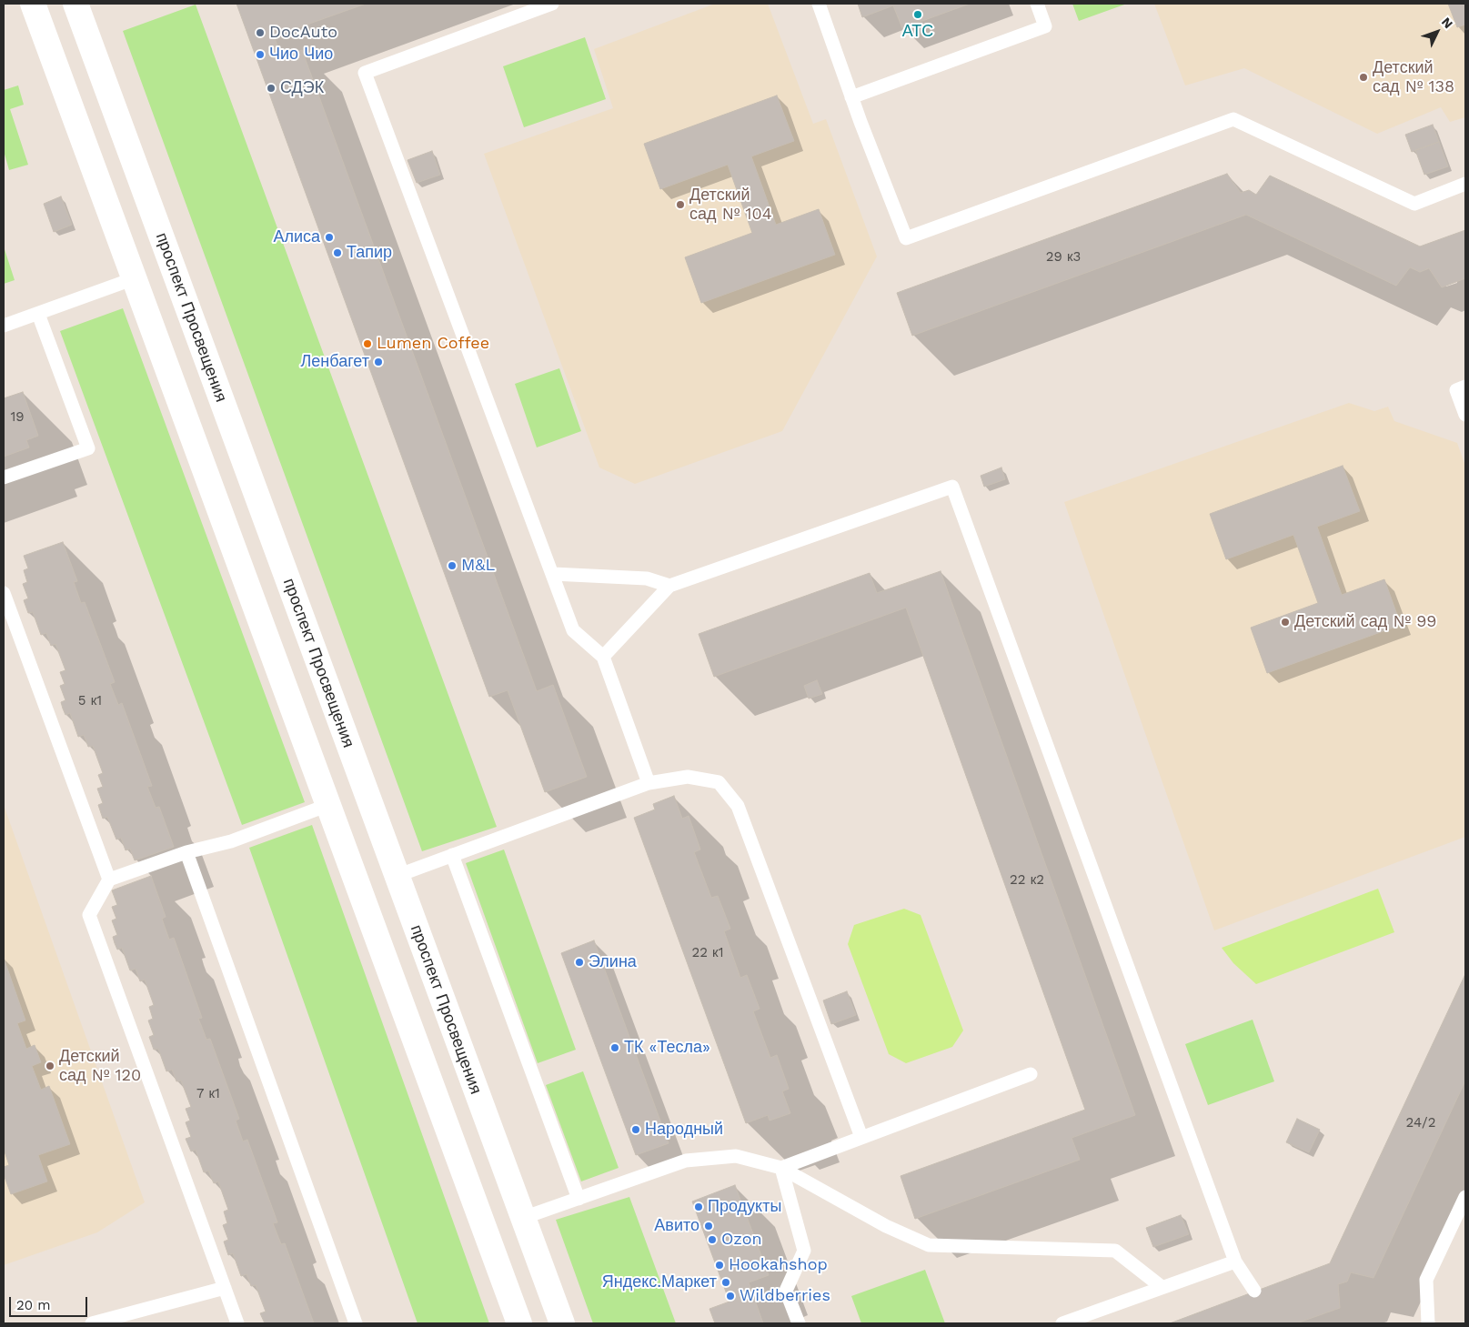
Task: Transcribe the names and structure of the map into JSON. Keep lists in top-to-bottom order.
{
  "streets": {
    "main road": ["проспект Просвещения"]
  },
  "places": [
    "АТС",
    "DocAuto",
    "Чио Чио",
    "Детский сад № 138",
    "СДЭК",
    "Детский сад № 104",
    "Алиса",
    "Тапир",
    "Lumen Coffee",
    "Ленбагет",
    "M&L",
    "Детский сад № 99",
    "Элина",
    "ТК «Тесла»",
    "Детский сад № 120",
    "Народный",
    "Продукты",
    "Авито",
    "Ozon",
    "Hookahshop",
    "Яндекс.Маркет",
    "Wildberries"
  ],
  "house_numbers": [
    "29 к3",
    "19",
    "5 к1",
    "22 к2",
    "22 к1",
    "7 к1",
    "24/2"
  ],
  "scale_bar": "20 m",
  "north": "top right"
}
